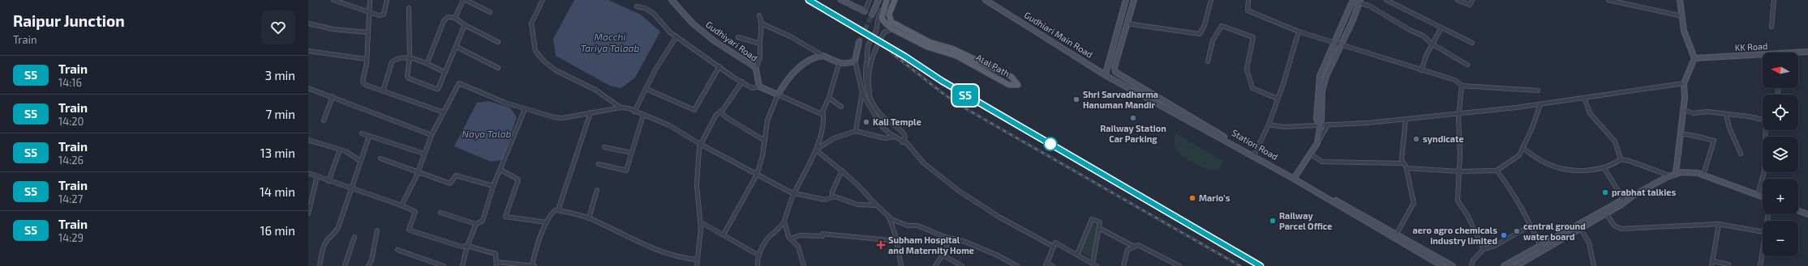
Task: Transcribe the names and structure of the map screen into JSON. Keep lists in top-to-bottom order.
{
  "streets": {
    "main road": ["Atal Path"],
    "street": [
      "Gudhiari Main Road",
      "Gudhiyari Road",
      "KK Road",
      "Station Road"
    ]
  },
  "crossings": [
    ["Gudhiari Main Road", "Station Road"]
  ],
  "water": ["Macchi Tariya Talaab", "Naya Talab"],
  "places": {
    "other": [
      "Shri Sarvadharma Hanuman Mandir",
      "Railway Station Car Parking",
      "Kali Temple",
      "syndicate",
      "prabhat talkies",
      "Mario's",
      "Railway Parcel Office",
      "central ground water board",
      "aero agro chemicals industry limited"
    ],
    "health": ["Subham Hospital and Maternity Home"]
  },
  "north": "left",
  "page": {
    "heading": ["Raipur Junction", "Train"],
    "on_map": "S5",
    "map_buttons": ["+", "−"],
    "list": [
      {
        "mark": "S5",
        "name": "Train",
        "note": "14:16",
        "value": "3 min"
      },
      {
        "mark": "S5",
        "name": "Train",
        "note": "14:20",
        "value": "7 min"
      },
      {
        "mark": "S5",
        "name": "Train",
        "note": "14:26",
        "value": "13 min"
      },
      {
        "mark": "S5",
        "name": "Train",
        "note": "14:27",
        "value": "14 min"
      },
      {
        "mark": "S5",
        "name": "Train",
        "note": "14:29",
        "value": "16 min"
      }
    ]
  }
}
